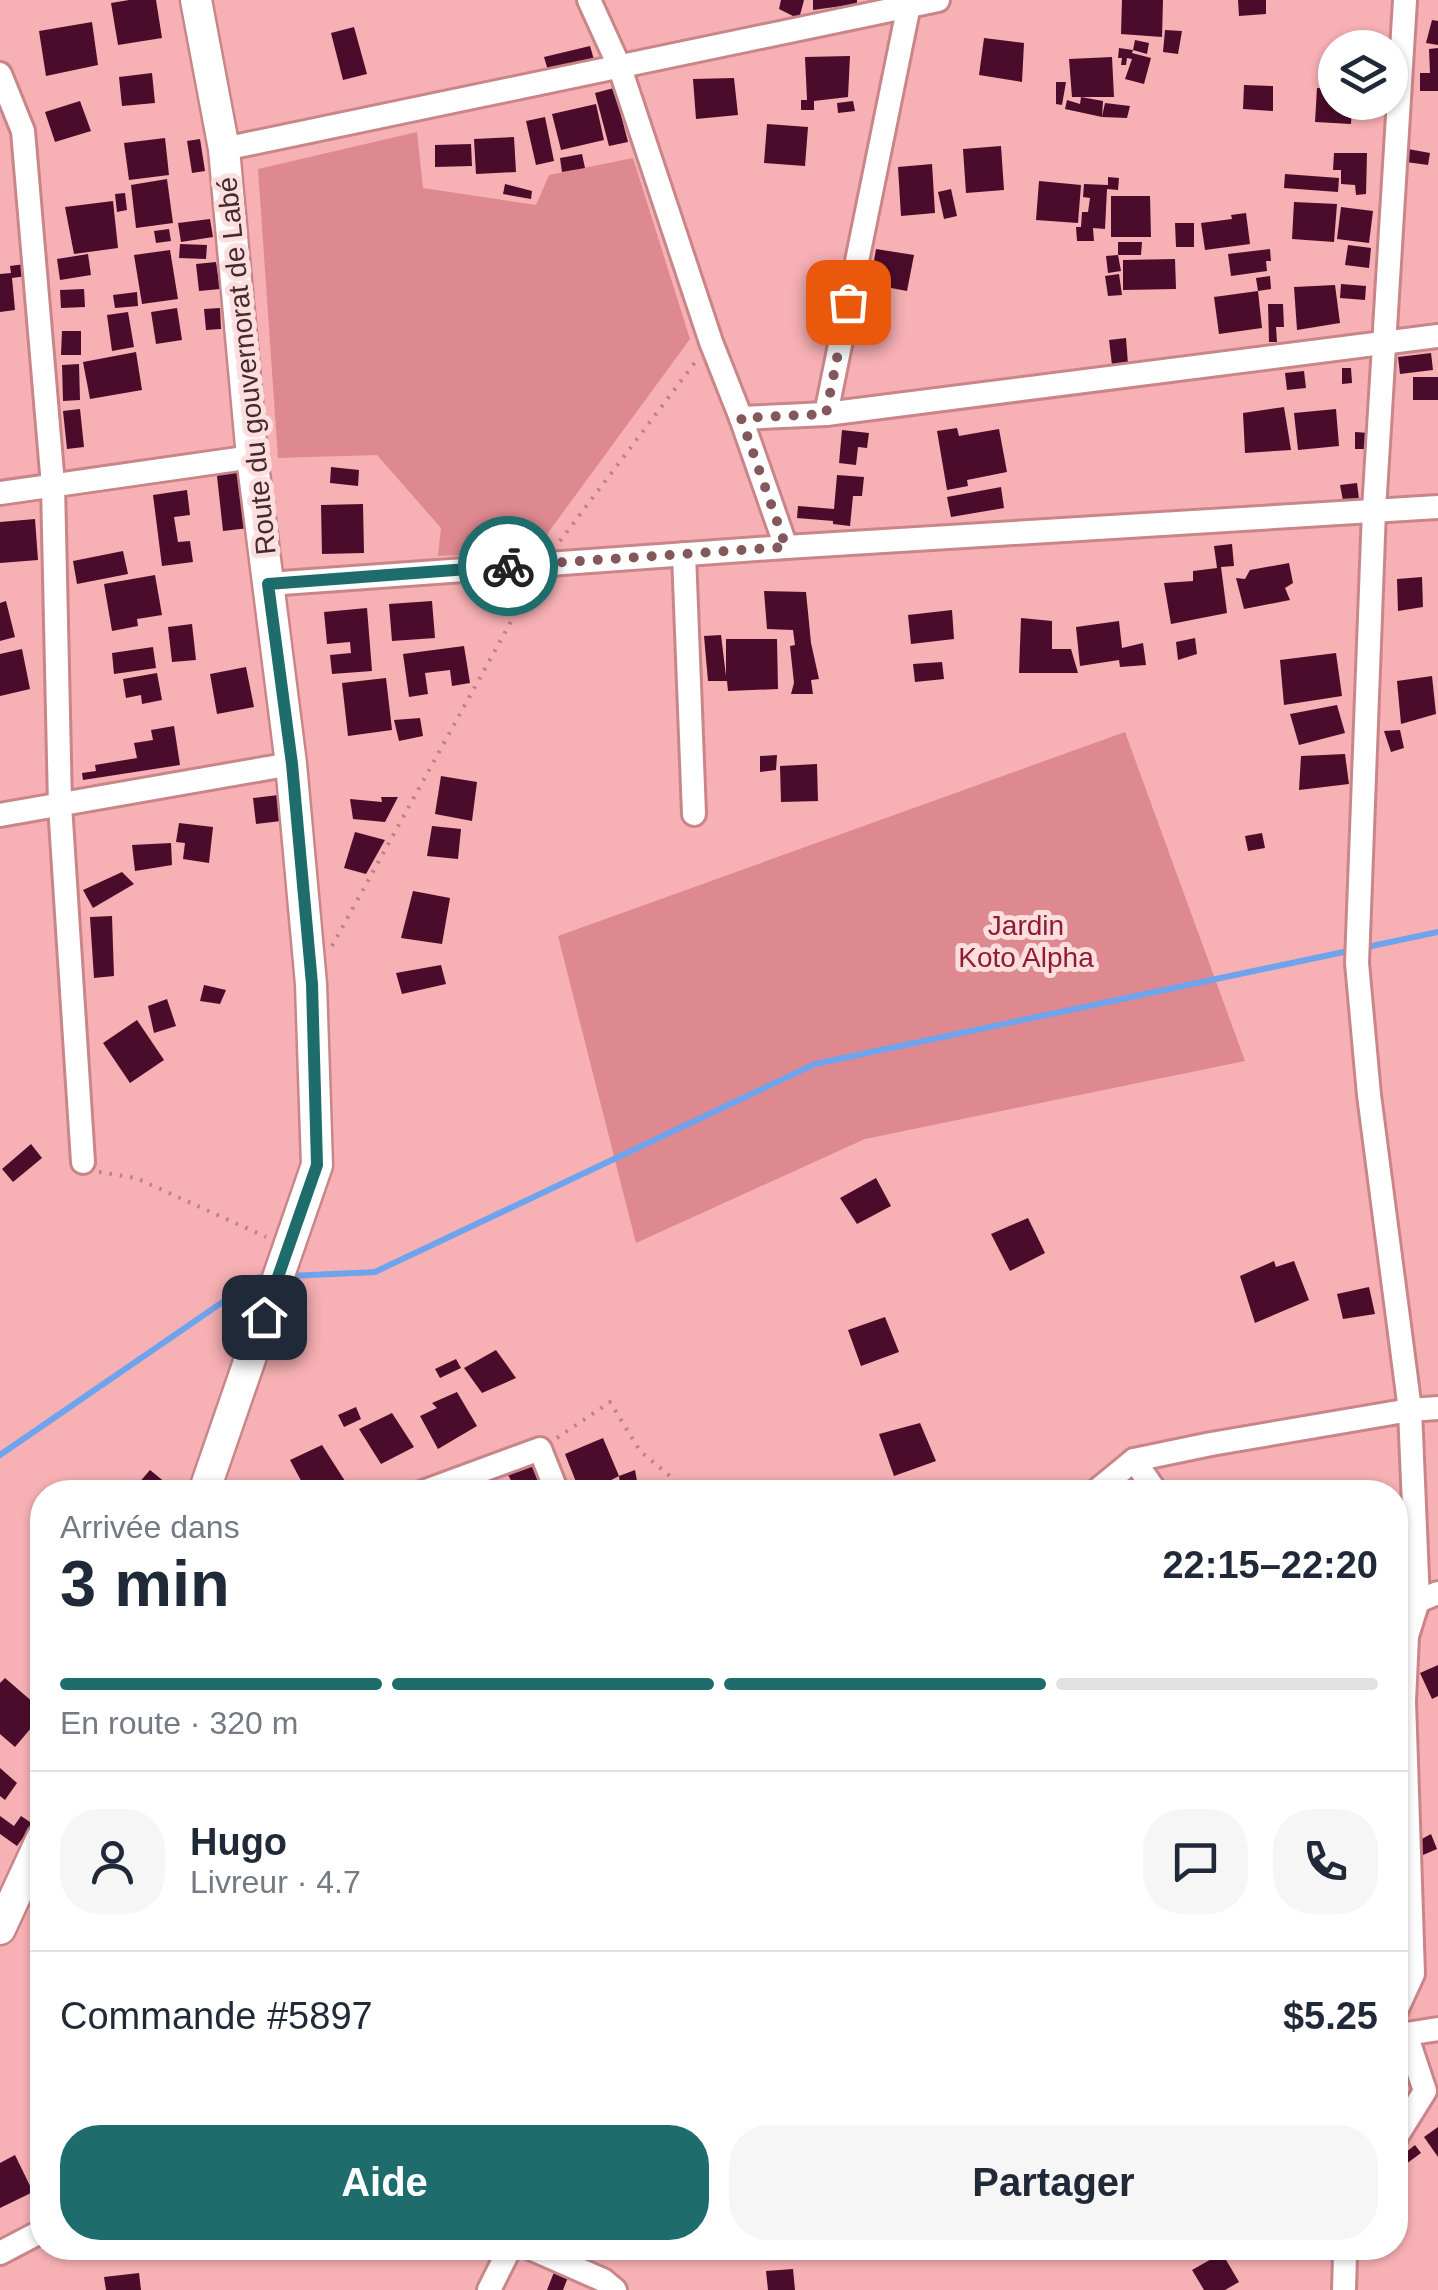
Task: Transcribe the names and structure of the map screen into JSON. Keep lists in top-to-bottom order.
{
  "streets": {
    "street": ["Route du gouvernorat de Labé"]
  },
  "parks": ["Jardin Koto Alpha"],
  "page": {
    "heading": ["3 min", "Arrivée dans", "22:15–22:20"],
    "panel": [
      "Hugo",
      "Livreur · 4.7",
      "Commande #5897",
      "$5.25"
    ],
    "bar": "En route · 320 m",
    "buttons": ["Aide", "Partager"]
  }
}
